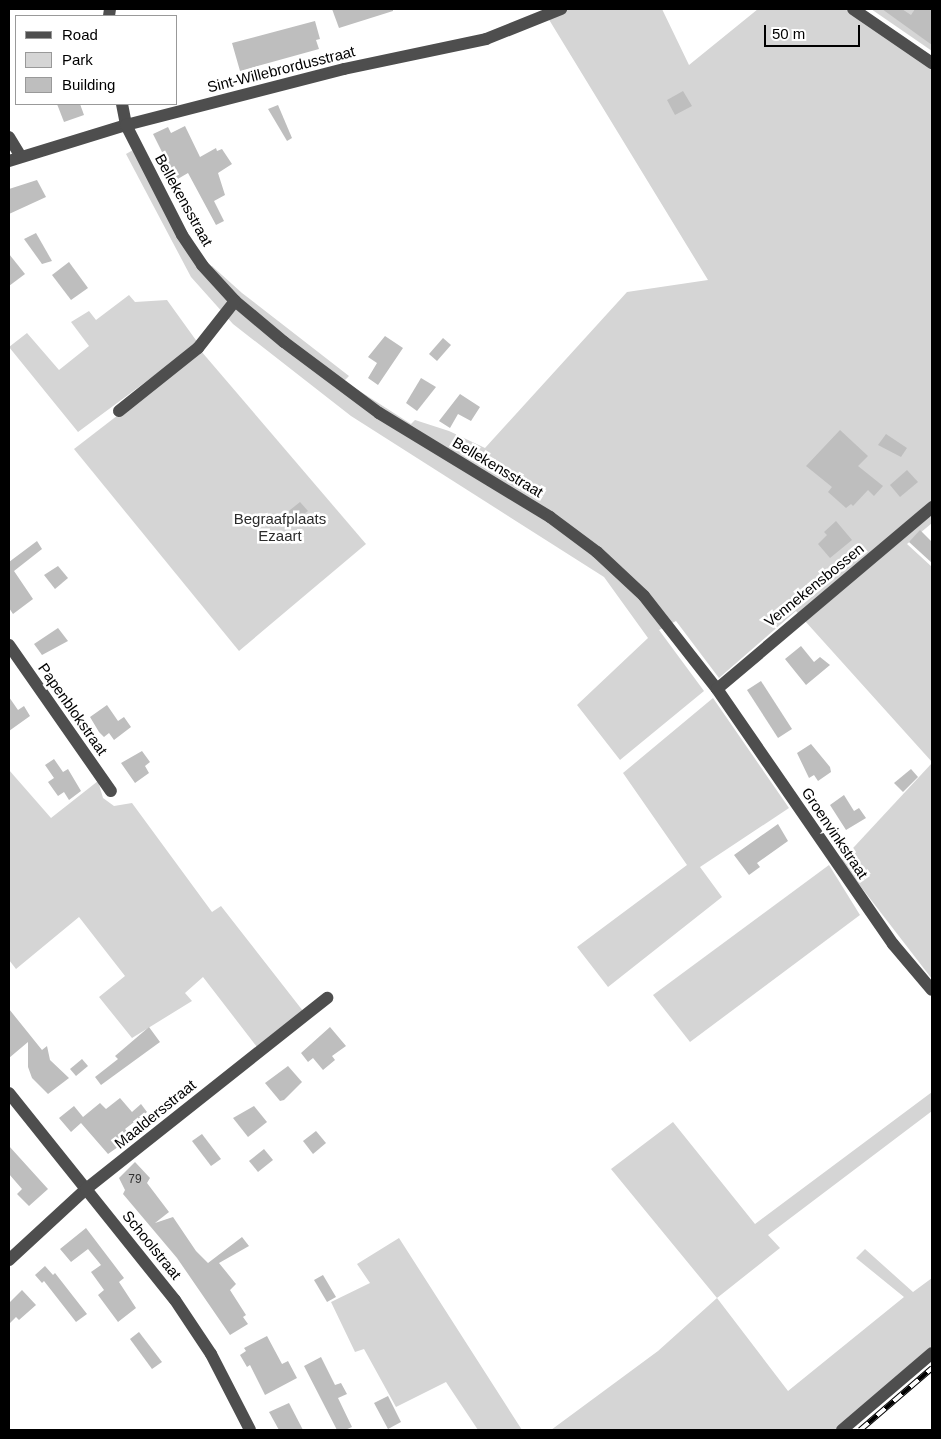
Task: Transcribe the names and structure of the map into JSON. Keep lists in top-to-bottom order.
{
  "streets": {
    "street": [
      "Sint-Willebrordusstraat",
      "Bellekensstraat",
      "Vennekensbossen",
      "Papenblokstraat",
      "Groenvinkstraat",
      "Maaldersstraat",
      "Schoolstraat"
    ]
  },
  "crossings": [
    ["Sint-Willebrordusstraat", "Bellekensstraat"],
    ["Bellekensstraat", "Vennekensbossen"],
    ["Bellekensstraat", "Groenvinkstraat"],
    ["Vennekensbossen", "Groenvinkstraat"],
    ["Maaldersstraat", "Schoolstraat"]
  ],
  "parks": ["Begraafplaats Ezaart"],
  "house_numbers": ["79"],
  "legend": ["Road", "Park", "Building"],
  "scale_bar": "50 m"
}
